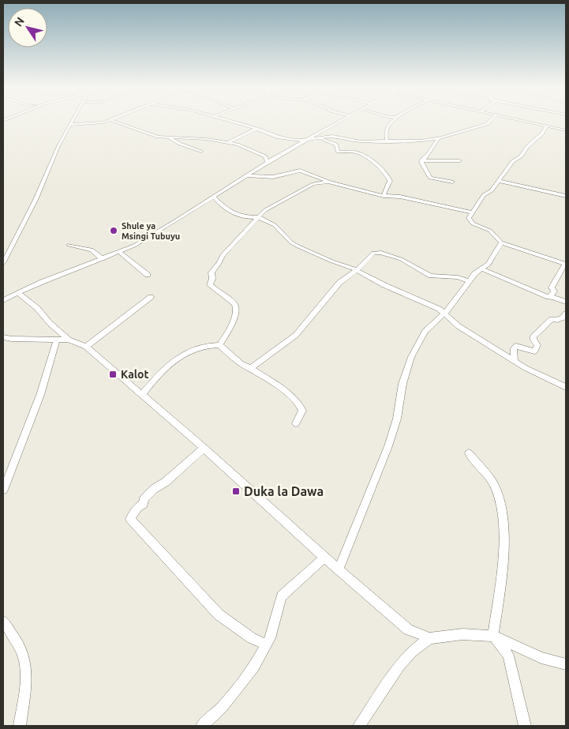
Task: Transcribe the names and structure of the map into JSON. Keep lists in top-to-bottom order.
{
  "places": {
    "other": ["Shule ya Msingi Tubuyu"],
    "transit": ["Kalot", "Duka la Dawa"]
  },
  "north": "top left"
}
